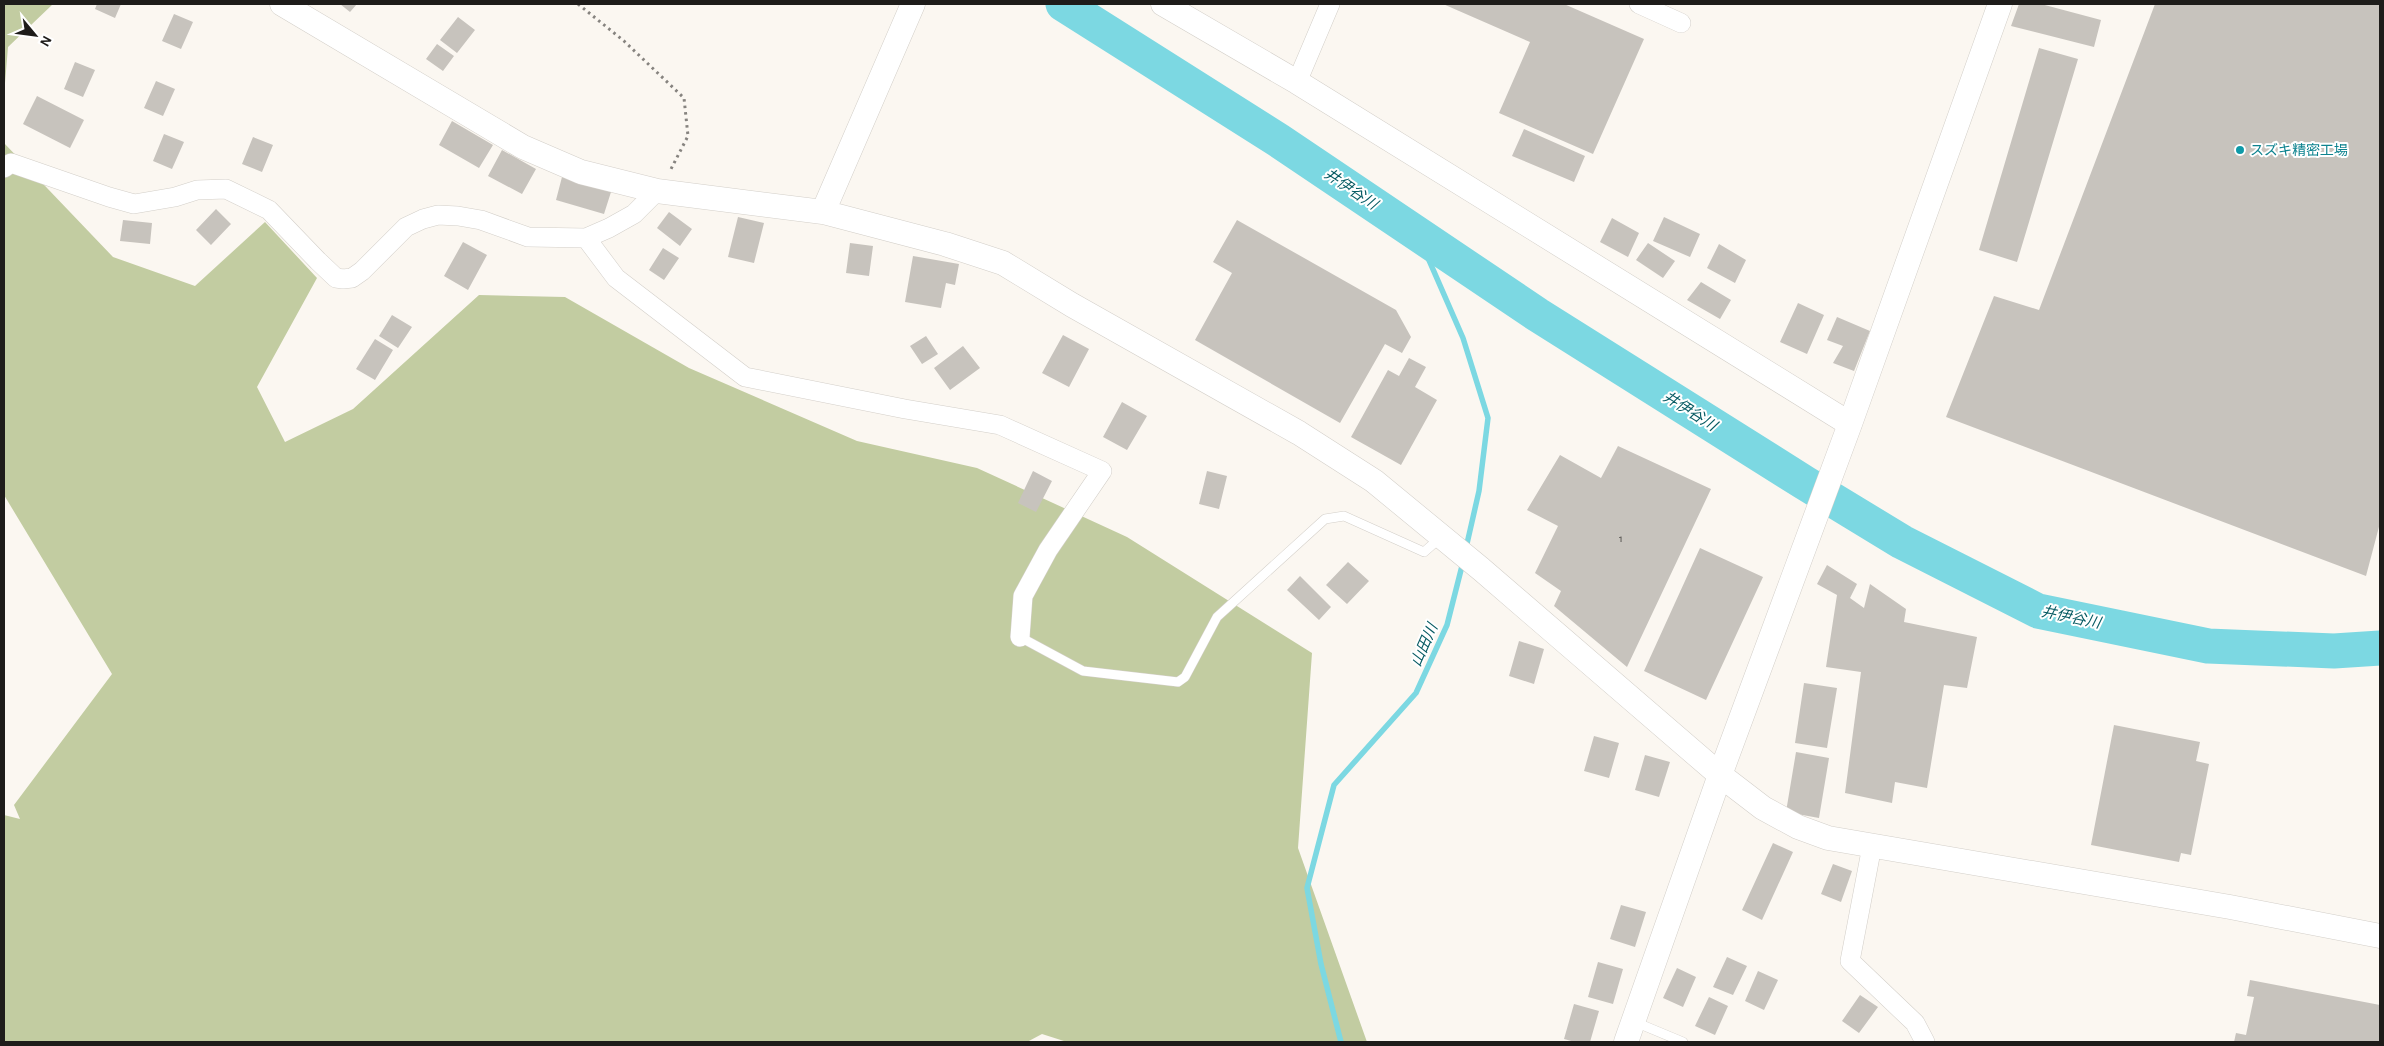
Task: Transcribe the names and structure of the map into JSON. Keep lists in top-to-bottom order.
{
  "water": ["井伊谷川", "山田川"],
  "places": ["スズキ精密工場"],
  "house_numbers": ["1"],
  "north": "bottom right"
}
